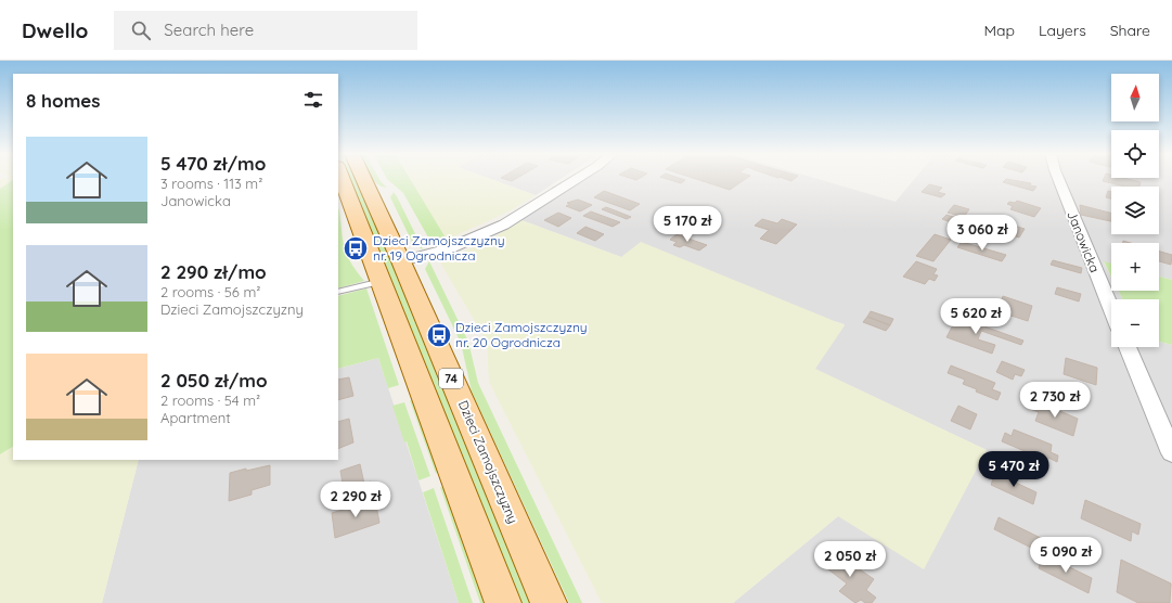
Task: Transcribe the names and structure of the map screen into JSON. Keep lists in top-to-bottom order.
{
  "streets": {
    "main road": ["74", "Dzieci Zamojszczyzny"],
    "street": ["Janowicka"]
  },
  "places": {
    "bus stop": ["Dzieci Zamojszczyzny nr. 19 Ogrodnicza", "Dzieci Zamojszczyzny nr. 20 Ogrodnicza"]
  },
  "north": "top",
  "page": {
    "header": "Dwello",
    "search": "Search here",
    "nav": ["Map", "Layers", "Share"],
    "map_buttons": ["+", "−"],
    "heading": "8 homes",
    "list": [
      {
        "name": "5 470 zł/mo",
        "note": "3 rooms · 113 m² · Janowicka"
      },
      {
        "name": "2 290 zł/mo",
        "note": "2 rooms · 56 m² · Dzieci Zamojszczyzny"
      },
      {
        "name": "2 050 zł/mo",
        "note": "2 rooms · 54 m² · Apartment"
      }
    ],
    "price": [
      "5 170 zł",
      "3 060 zł",
      "5 620 zł",
      "2 730 zł",
      "5 470 zł",
      "2 290 zł",
      "5 090 zł",
      "2 050 zł"
    ]
  }
}
